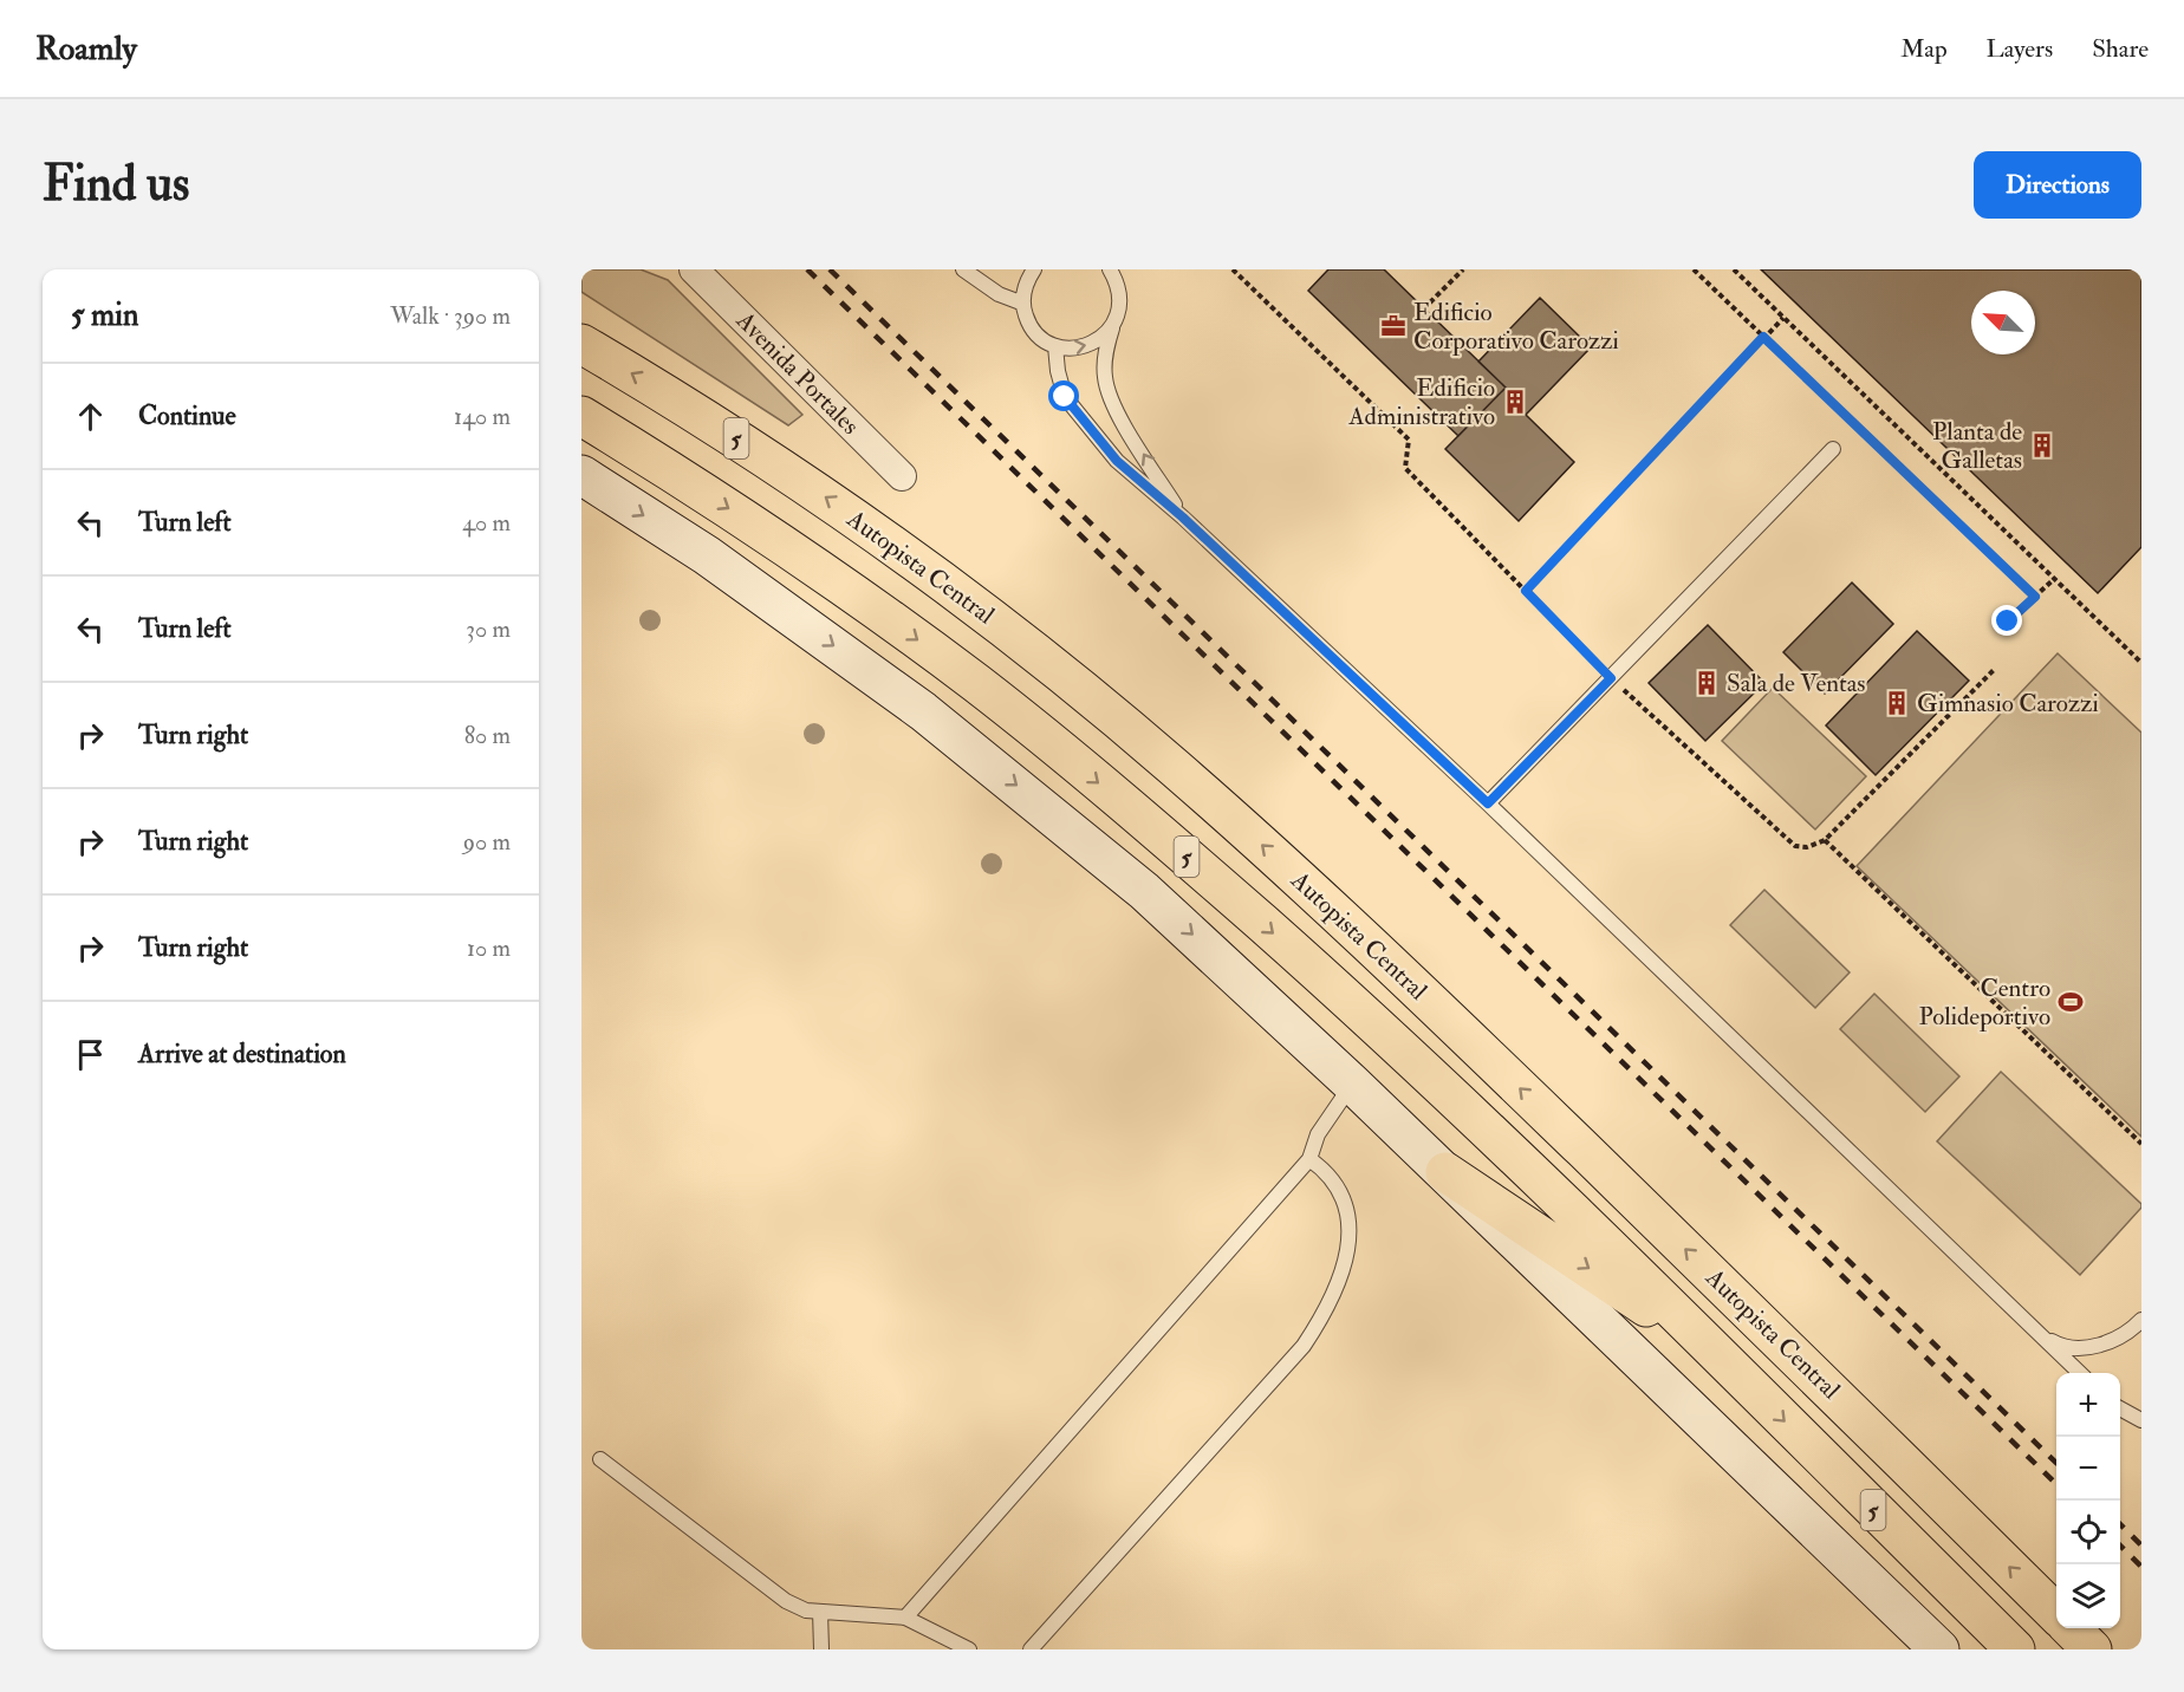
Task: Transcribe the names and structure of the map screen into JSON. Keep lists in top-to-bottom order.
{
  "streets": {
    "highway": ["5", "Autopista Central"],
    "street": ["Avenida Portales"]
  },
  "places": {
    "office": ["Edificio Corporativo Carozzi"],
    "building": [
      "Edificio Administrativo",
      "Planta de Galletas",
      "Sala de Ventas",
      "Gimnasio Carozzi"
    ],
    "sports": ["Centro Polideportivo"]
  },
  "north": "top left",
  "page": {
    "header": "Roamly",
    "nav": ["Map", "Layers", "Share"],
    "buttons": "Directions",
    "title": "Find us",
    "heading": ["5 min", "Walk · 390 m"],
    "list": [
      ["Continue", "140 m"],
      ["Turn left", "40 m"],
      ["Turn left", "30 m"],
      ["Turn right", "80 m"],
      ["Turn right", "90 m"],
      ["Turn right", "10 m"],
      "Arrive at destination"
    ],
    "map_buttons": ["+", "−"]
  }
}
